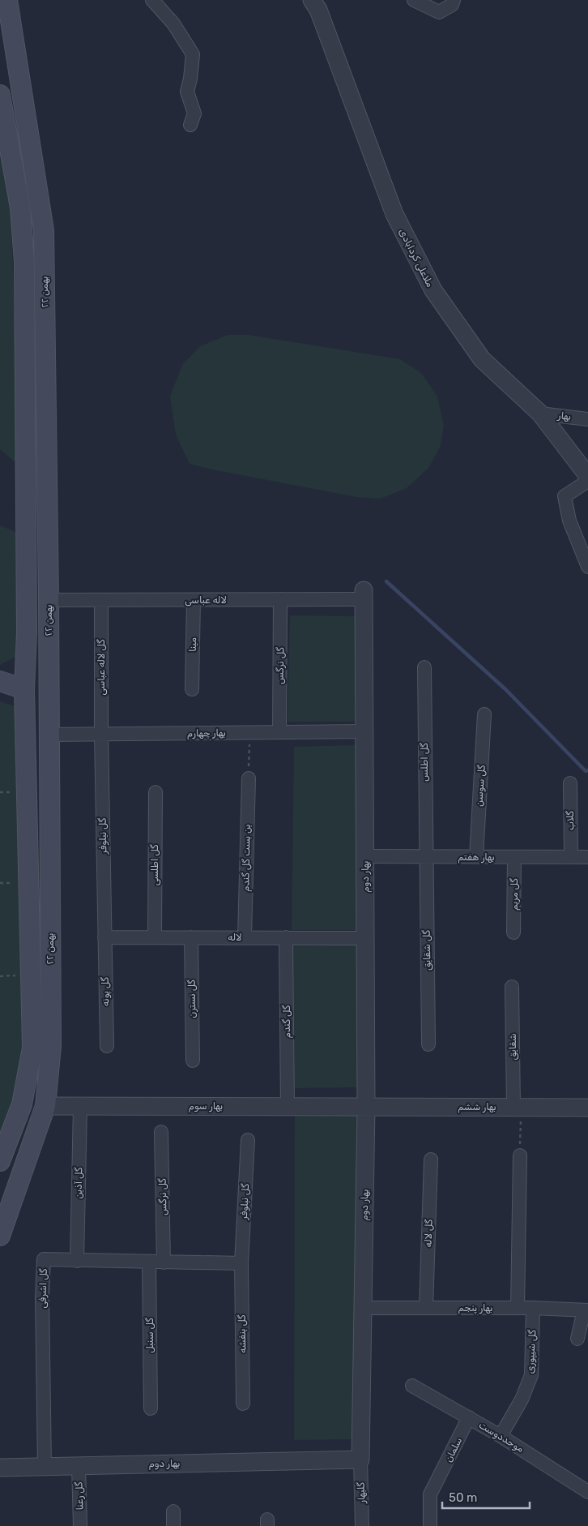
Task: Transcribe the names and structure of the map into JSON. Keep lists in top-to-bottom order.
{
  "streets": {
    "main road": ["۲۲ بهمن"],
    "street": [
      "ملاعلی کردابادی",
      "بهار",
      "لاله عباسی",
      "مینا",
      "گل نرگس",
      "گل لاله عباسی",
      "بهار چهارم",
      "گل اطلس",
      "گل سوسن",
      "گلاب",
      "گل نیلوفر",
      "بهار هفتم",
      "بن بست گل گندم",
      "گل اطلسی",
      "بهار دوم",
      "گل مریم",
      "لاله",
      "گل شقایق",
      "گل پونه",
      "گل نسترن",
      "گل گندم",
      "شقایق",
      "بهار سوم",
      "بهار ششم",
      "گل آذین",
      "گل لاله",
      "گل اشرفی",
      "بهار پنجم",
      "گل بنفشه",
      "گل سنبل",
      "گل شیپوری",
      "موحددوست",
      "سلمان",
      "گلبهار",
      "گل رعنا"
    ]
  },
  "crossings": [
    ["ملاعلی کردابادی", "بهار"],
    ["۲۲ بهمن", "لاله عباسی"],
    ["۲۲ بهمن", "بهار چهارم"],
    ["۲۲ بهمن", "بهار سوم"],
    ["لاله عباسی", "مینا"],
    ["لاله عباسی", "گل نرگس"],
    ["لاله عباسی", "گل لاله عباسی"],
    ["لاله عباسی", "بهار دوم"],
    ["گل نرگس", "بهار چهارم"],
    ["گل نرگس", "گل اشرفی"],
    ["گل لاله عباسی", "بهار چهارم"],
    ["گل لاله عباسی", "گل نیلوفر"],
    ["بهار چهارم", "گل نیلوفر"],
    ["بهار چهارم", "بهار دوم"],
    ["گل اطلس", "بهار هفتم"],
    ["گل اطلس", "گل شقایق"],
    ["گل سوسن", "بهار هفتم"],
    ["گلاب", "بهار هفتم"],
    ["گل نیلوفر", "لاله"],
    ["گل نیلوفر", "گل پونه"],
    ["گل نیلوفر", "گل اشرفی"],
    ["گل نیلوفر", "گل بنفشه"],
    ["بهار هفتم", "بهار دوم"],
    ["بهار هفتم", "گل مریم"],
    ["بهار هفتم", "گل شقایق"],
    ["بن بست گل گندم", "لاله"],
    ["گل اطلسی", "لاله"],
    ["بهار دوم", "لاله"],
    ["بهار دوم", "بهار سوم"],
    ["بهار دوم", "بهار ششم"],
    ["بهار دوم", "گل اشرفی"],
    ["بهار دوم", "بهار پنجم"],
    ["بهار دوم", "گلبهار"],
    ["بهار دوم", "گل رعنا"],
    ["لاله", "گل پونه"],
    ["لاله", "گل نسترن"],
    ["لاله", "گل گندم"],
    ["گل گندم", "بهار سوم"],
    ["شقایق", "بهار ششم"],
    ["بهار سوم", "بهار ششم"],
    ["بهار سوم", "گل آذین"],
    ["گل آذین", "گل اشرفی"],
    ["گل لاله", "بهار پنجم"],
    ["گل اشرفی", "گل بنفشه"],
    ["گل اشرفی", "گل سنبل"],
    ["بهار پنجم", "گل شیپوری"],
    ["گل شیپوری", "موحددوست"],
    ["موحددوست", "سلمان"]
  ],
  "scale_bar": "50 m"
}
